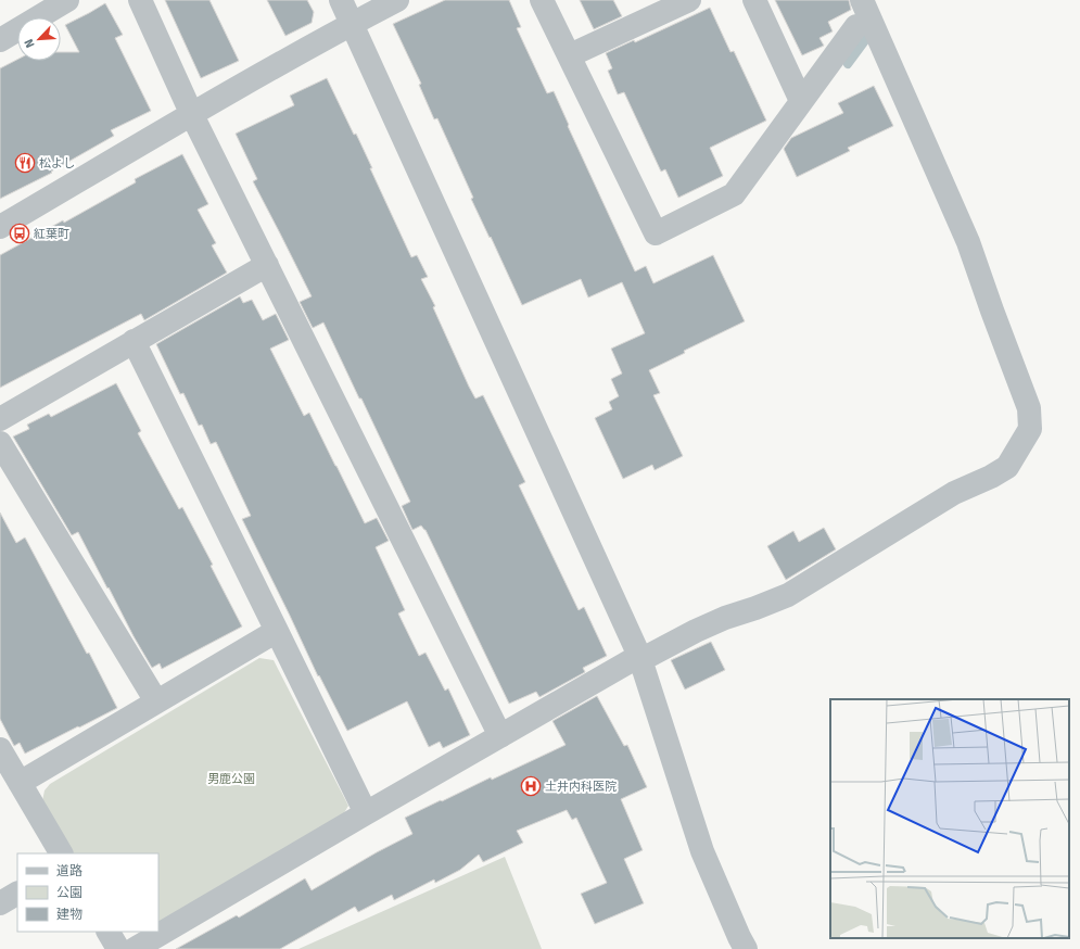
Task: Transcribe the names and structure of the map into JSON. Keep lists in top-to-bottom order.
{
  "parks": ["男鹿公園"],
  "places": {
    "restaurant": ["松よし"],
    "bus stop": ["紅葉町"],
    "hospital": ["土井内科医院"]
  },
  "legend": ["道路", "公園", "建物"],
  "north": "bottom left"
}
